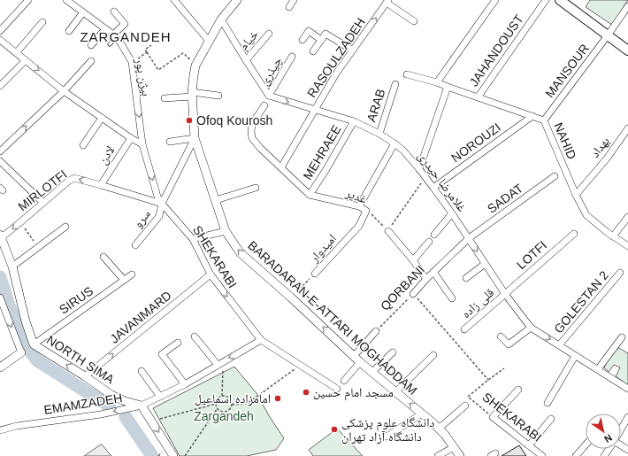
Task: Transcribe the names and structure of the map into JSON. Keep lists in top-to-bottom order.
{
  "streets": {
    "street": [
      "خیام",
      "JAHANDOUST",
      "RASOULZADEH",
      "چیذری",
      "MANSOUR",
      "بیژن پور",
      "ARAB",
      "NAHID",
      "NOROUZI",
      "بهداد",
      "MEHRAEE",
      "لادن",
      "غلامرضا حیدری",
      "MIRLOTFI",
      "غدیر",
      "SADAT",
      "سرو",
      "امیدوار",
      "LOTFI",
      "SHEKARABI",
      "QORBANI",
      "SIRUS",
      "GOLESTAN 2",
      "قلی زاده",
      "JAVANMARD",
      "BARADARAN-E-ATTARI MOGHADDAM",
      "NORTH SIMA",
      "EMAMZADEH"
    ]
  },
  "crossings": [
    ["JAHANDOUST", "NAHID"],
    ["RASOULZADEH", "غلامرضا حیدری"],
    ["چیذری", "غلامرضا حیدری"],
    ["MANSOUR", "NAHID"],
    ["بیژن پور", "SHEKARABI"],
    ["ARAB", "غلامرضا حیدری"],
    ["NAHID", "NOROUZI"],
    ["NAHID", "بهداد"],
    ["NOROUZI", "غلامرضا حیدری"],
    ["MEHRAEE", "غلامرضا حیدری"],
    ["MEHRAEE", "غدیر"],
    ["لادن", "MIRLOTFI"],
    ["غلامرضا حیدری", "SADAT"],
    ["غلامرضا حیدری", "LOTFI"],
    ["غلامرضا حیدری", "QORBANI"],
    ["غلامرضا حیدری", "GOLESTAN 2"],
    ["غلامرضا حیدری", "قلی زاده"],
    ["MIRLOTFI", "سرو"],
    ["MIRLOTFI", "SHEKARABI"],
    ["MIRLOTFI", "NORTH SIMA"],
    ["غدیر", "امیدوار"],
    ["SADAT", "QORBANI"],
    ["سرو", "SHEKARABI"],
    ["سرو", "BARADARAN-E-ATTARI MOGHADDAM"],
    ["امیدوار", "BARADARAN-E-ATTARI MOGHADDAM"],
    ["LOTFI", "قلی زاده"],
    ["SHEKARABI", "JAVANMARD"],
    ["SHEKARABI", "EMAMZADEH"],
    ["SIRUS", "NORTH SIMA"],
    ["JAVANMARD", "NORTH SIMA"],
    ["NORTH SIMA", "EMAMZADEH"]
  ],
  "one_way": [
    "بیژن پور",
    "MIRLOTFI",
    "JAVANMARD",
    "BARADARAN-E-ATTARI MOGHADDAM",
    "EMAMZADEH"
  ],
  "districts": ["ZARGANDEH"],
  "parks": ["Zargandeh"],
  "places": [
    "Ofoq Kourosh",
    "مسجد امام حسین",
    "امامزاده اسماعیل",
    "دانشگاه علوم پزشکی دانشگاه آزاد تهران"
  ],
  "north": "bottom right"
}
